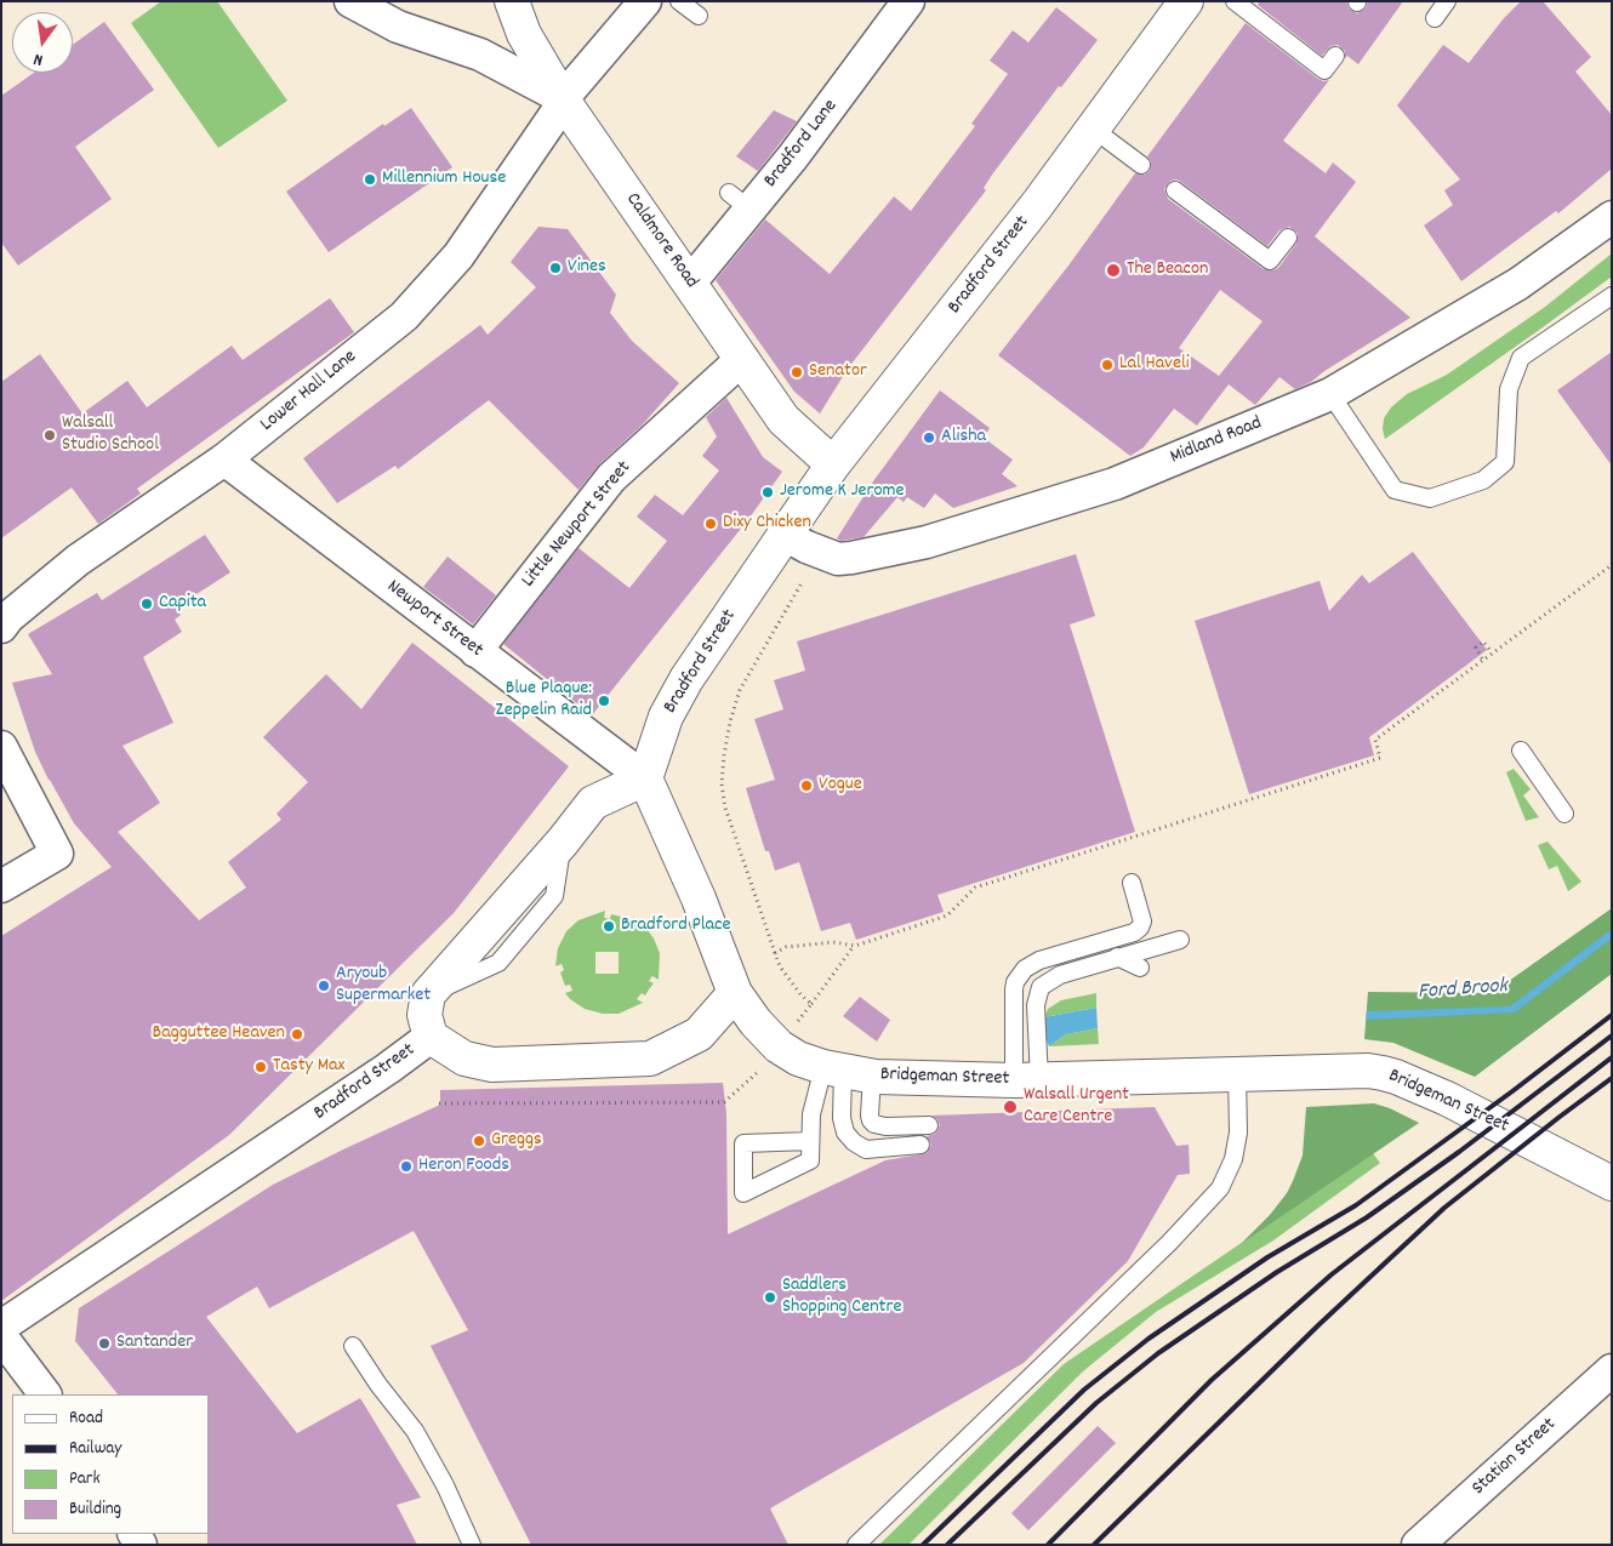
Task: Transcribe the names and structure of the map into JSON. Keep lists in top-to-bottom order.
{
  "streets": {
    "street": [
      "Bradford Lane",
      "Caldmore Road",
      "Bradford Street",
      "Lower Hall Lane",
      "Midland Road",
      "Little Newport Street",
      "Newport Street",
      "Bridgeman Street",
      "Station Street"
    ]
  },
  "crossings": [
    ["Bradford Lane", "Caldmore Road"],
    ["Caldmore Road", "Bradford Street"],
    ["Caldmore Road", "Lower Hall Lane"],
    ["Caldmore Road", "Little Newport Street"],
    ["Bradford Street", "Midland Road"],
    ["Bradford Street", "Newport Street"],
    ["Bradford Street", "Bridgeman Street"],
    ["Lower Hall Lane", "Newport Street"],
    ["Little Newport Street", "Newport Street"],
    ["Newport Street", "Bridgeman Street"]
  ],
  "water": ["Ford Brook"],
  "places": [
    "Millennium House",
    "Vines",
    "The Beacon",
    "Lal Haveli",
    "Senator",
    "Walsall Studio School",
    "Alisha",
    "Jerome K Jerome",
    "Dixy Chicken",
    "Capita",
    "Blue Plaque: Zeppelin Raid",
    "Vogue",
    "Bradford Place",
    "Aryoub Supermarket",
    "Bagguttee Heaven",
    "Tasty Max",
    "Walsall Urgent Care Centre",
    "Greggs",
    "Heron Foods",
    "Saddlers Shopping Centre",
    "Santander"
  ],
  "legend": [
    "Road",
    "Railway",
    "Park",
    "Building"
  ],
  "north": "bottom"
}
